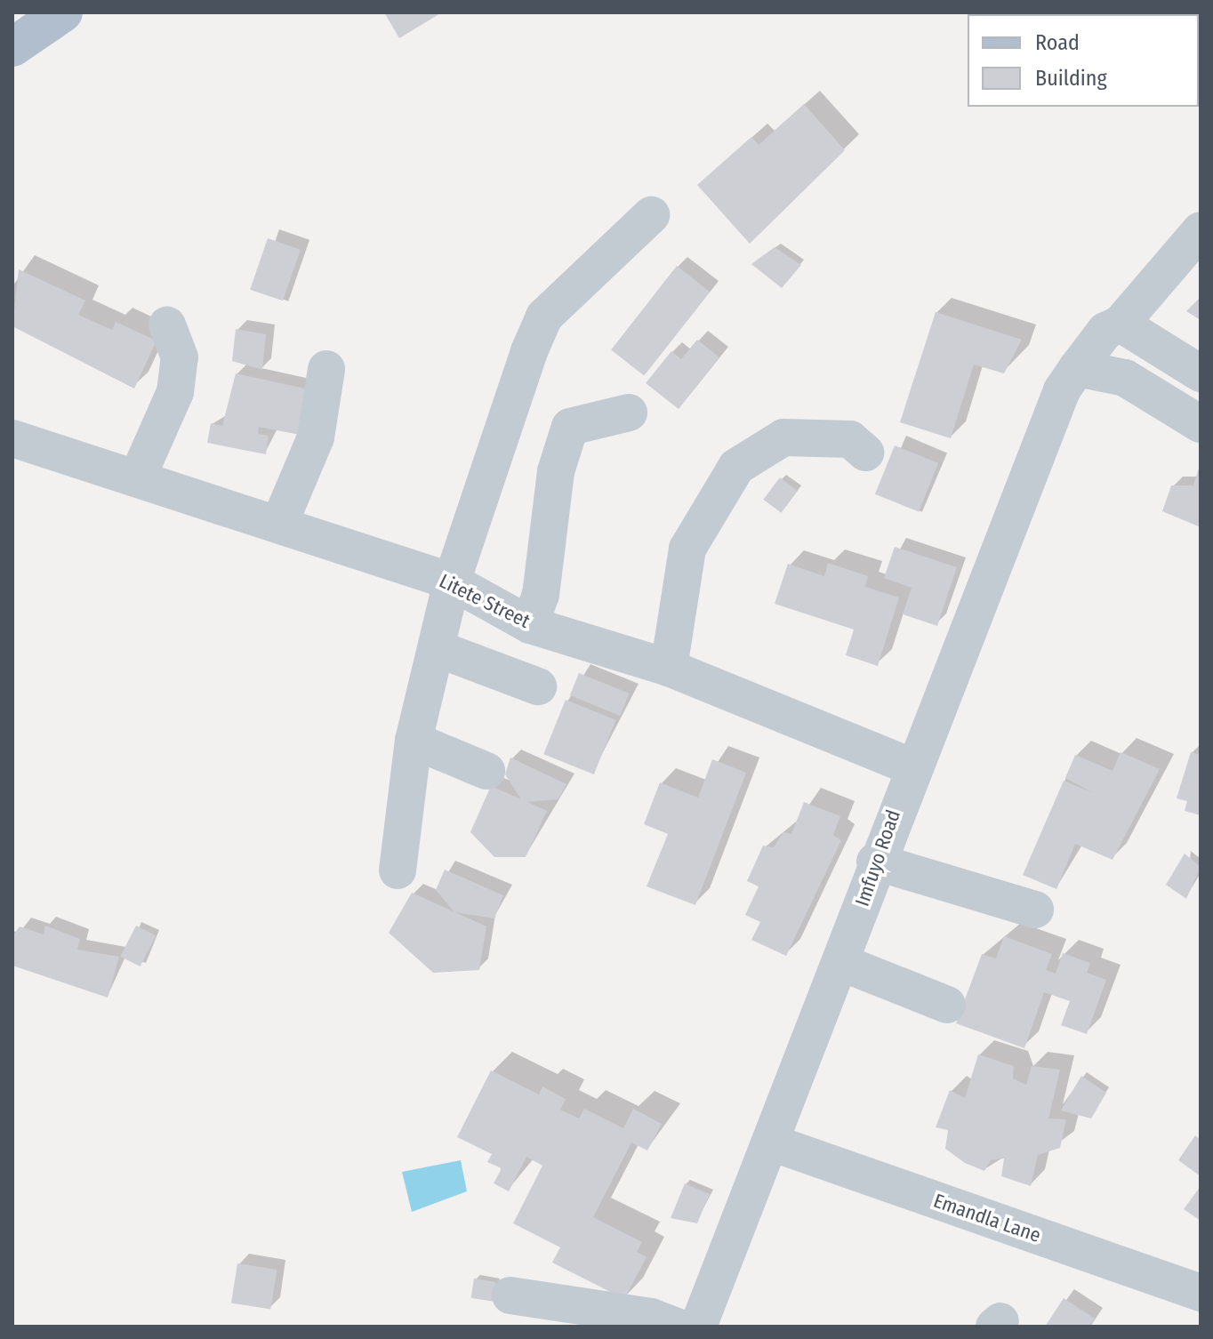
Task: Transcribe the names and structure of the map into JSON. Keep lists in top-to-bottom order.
{
  "streets": {
    "street": ["Litete Street", "Imfuyo Road", "Emandla Lane"]
  },
  "crossings": [
    ["Litete Street", "Imfuyo Road"],
    ["Imfuyo Road", "Emandla Lane"]
  ],
  "legend": ["Road", "Building"]
}
